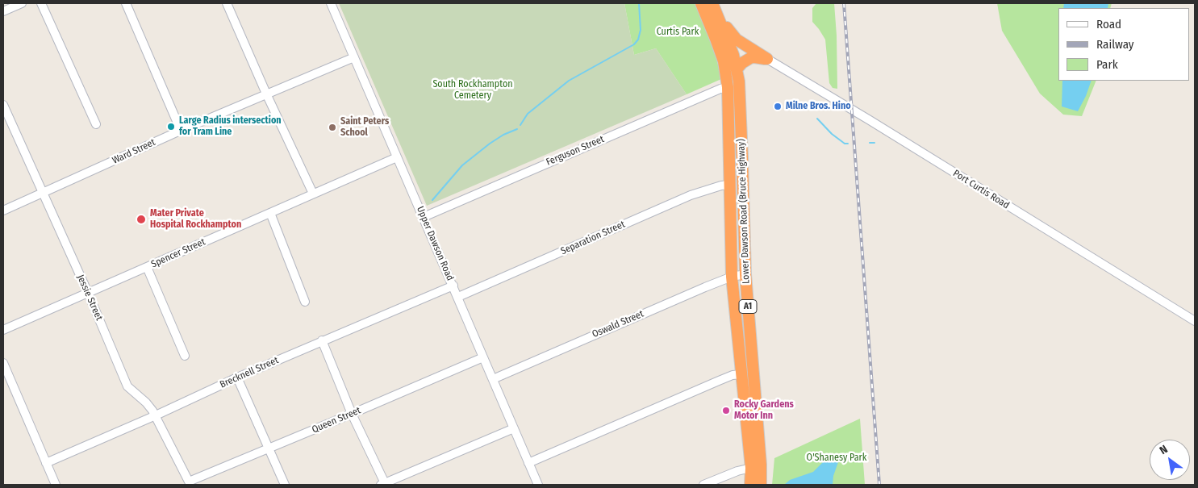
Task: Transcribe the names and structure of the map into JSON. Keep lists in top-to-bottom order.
{
  "streets": {
    "highway": ["Lower Dawson Road (Bruce Highway)", "A1"],
    "street": [
      "Ferguson Street",
      "Ward Street",
      "Port Curtis Road",
      "Separation Street",
      "Upper Dawson Road",
      "Spencer Street",
      "Jessie Street",
      "Oswald Street",
      "Brecknell Street",
      "Queen Street"
    ]
  },
  "crossings": [
    ["Ferguson Street", "Lower Dawson Road (Bruce Highway)"],
    ["Ferguson Street", "Upper Dawson Road"],
    ["Ferguson Street", "A1"],
    ["Ward Street", "Upper Dawson Road"],
    ["Ward Street", "Jessie Street"],
    ["Lower Dawson Road (Bruce Highway)", "Separation Street"],
    ["Lower Dawson Road (Bruce Highway)", "A1"],
    ["Lower Dawson Road (Bruce Highway)", "Oswald Street"],
    ["Separation Street", "Upper Dawson Road"],
    ["Upper Dawson Road", "Spencer Street"],
    ["Upper Dawson Road", "Oswald Street"],
    ["Upper Dawson Road", "Brecknell Street"],
    ["Upper Dawson Road", "Queen Street"],
    ["Spencer Street", "Jessie Street"],
    ["Jessie Street", "Brecknell Street"],
    ["Jessie Street", "Queen Street"]
  ],
  "parks": ["Curtis Park", "South Rockhampton Cemetery", "O'Shanesy Park"],
  "places": [
    "Milne Bros. Hino",
    "Large Radius intersection for Tram Line",
    "Saint Peters School",
    "Mater Private Hospital Rockhampton",
    "Rocky Gardens Motor Inn"
  ],
  "legend": ["Road", "Railway", "Park"],
  "north": "top left"
}
